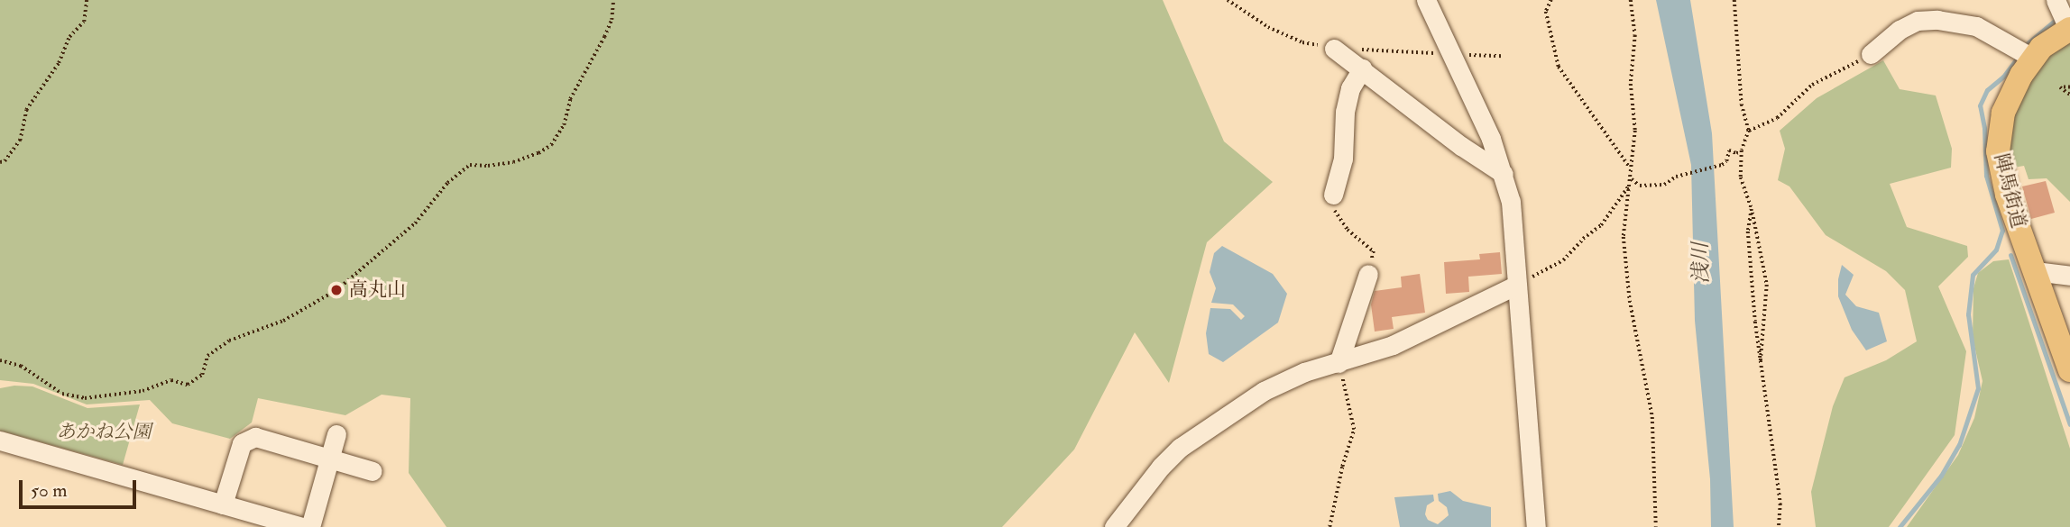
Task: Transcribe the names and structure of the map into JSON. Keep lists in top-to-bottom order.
{
  "streets": {
    "main road": ["陣馬街道"]
  },
  "water": ["浅川"],
  "parks": ["あかね公園"],
  "places": ["高丸山"],
  "scale_bar": "50 m"
}
